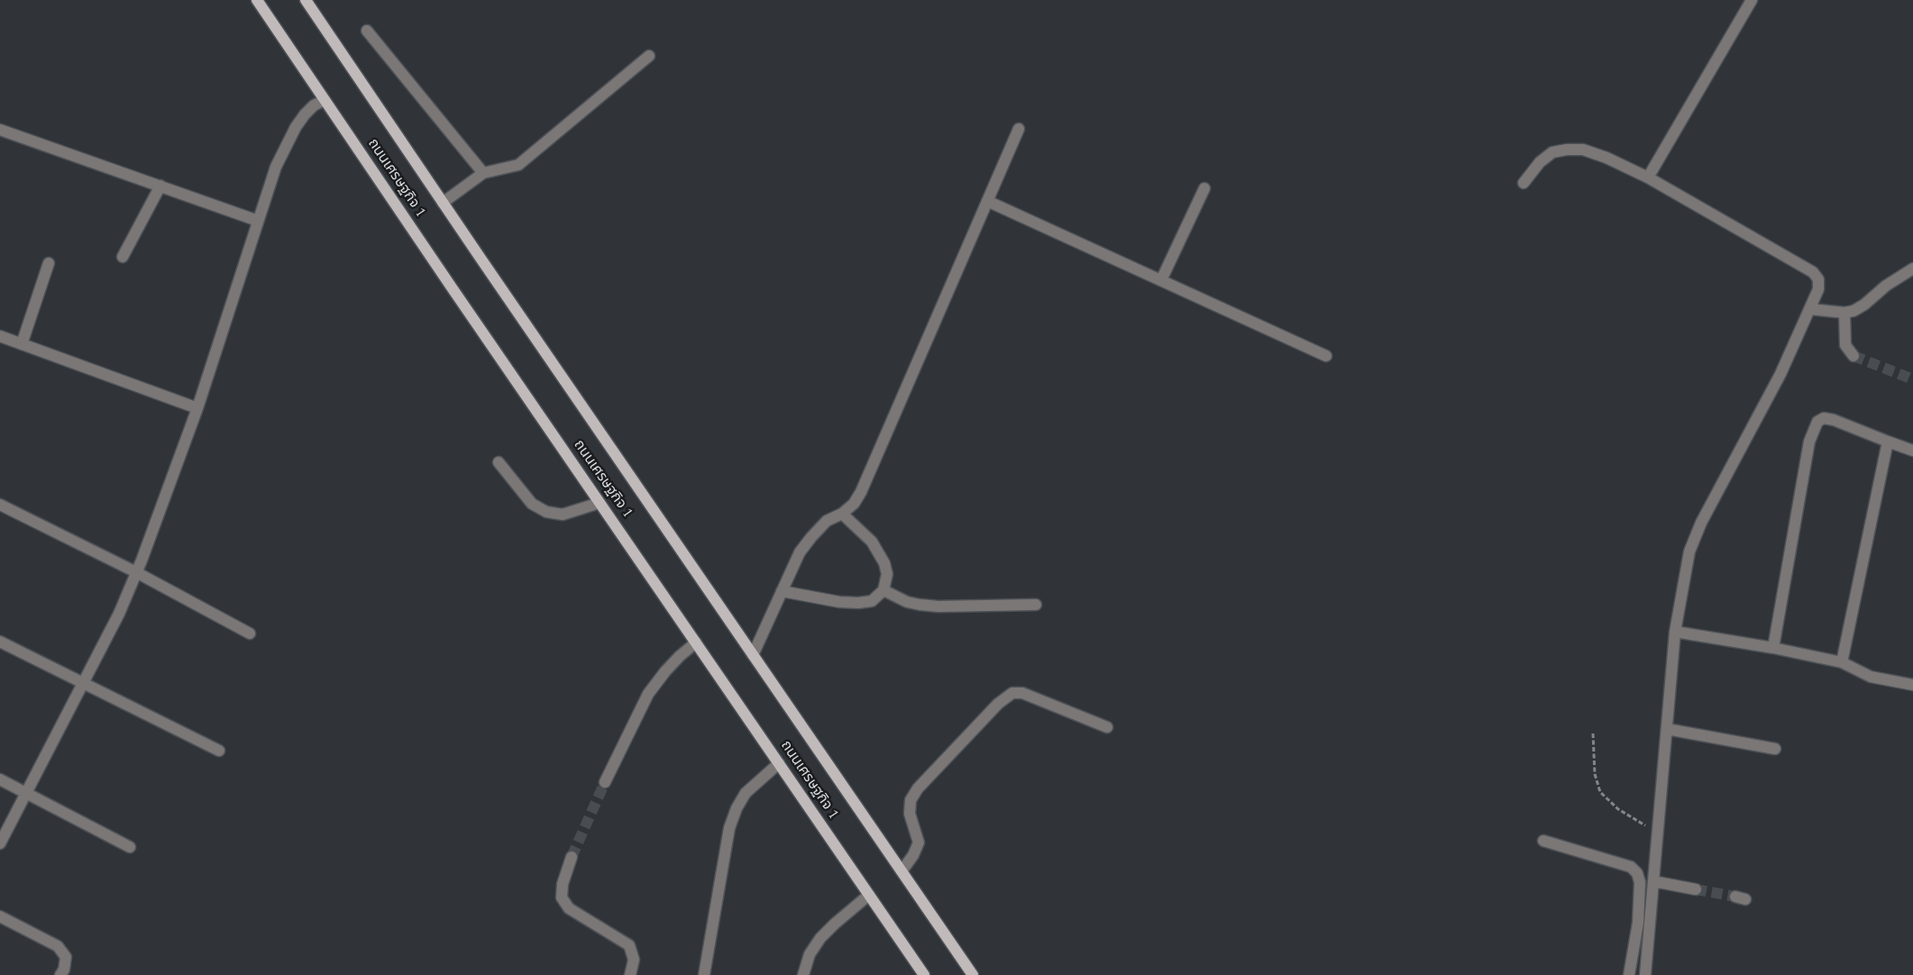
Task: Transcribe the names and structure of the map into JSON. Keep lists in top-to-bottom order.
{
  "streets": {
    "main road": ["ถนนเศรษฐกิจ 1"]
  }
}
